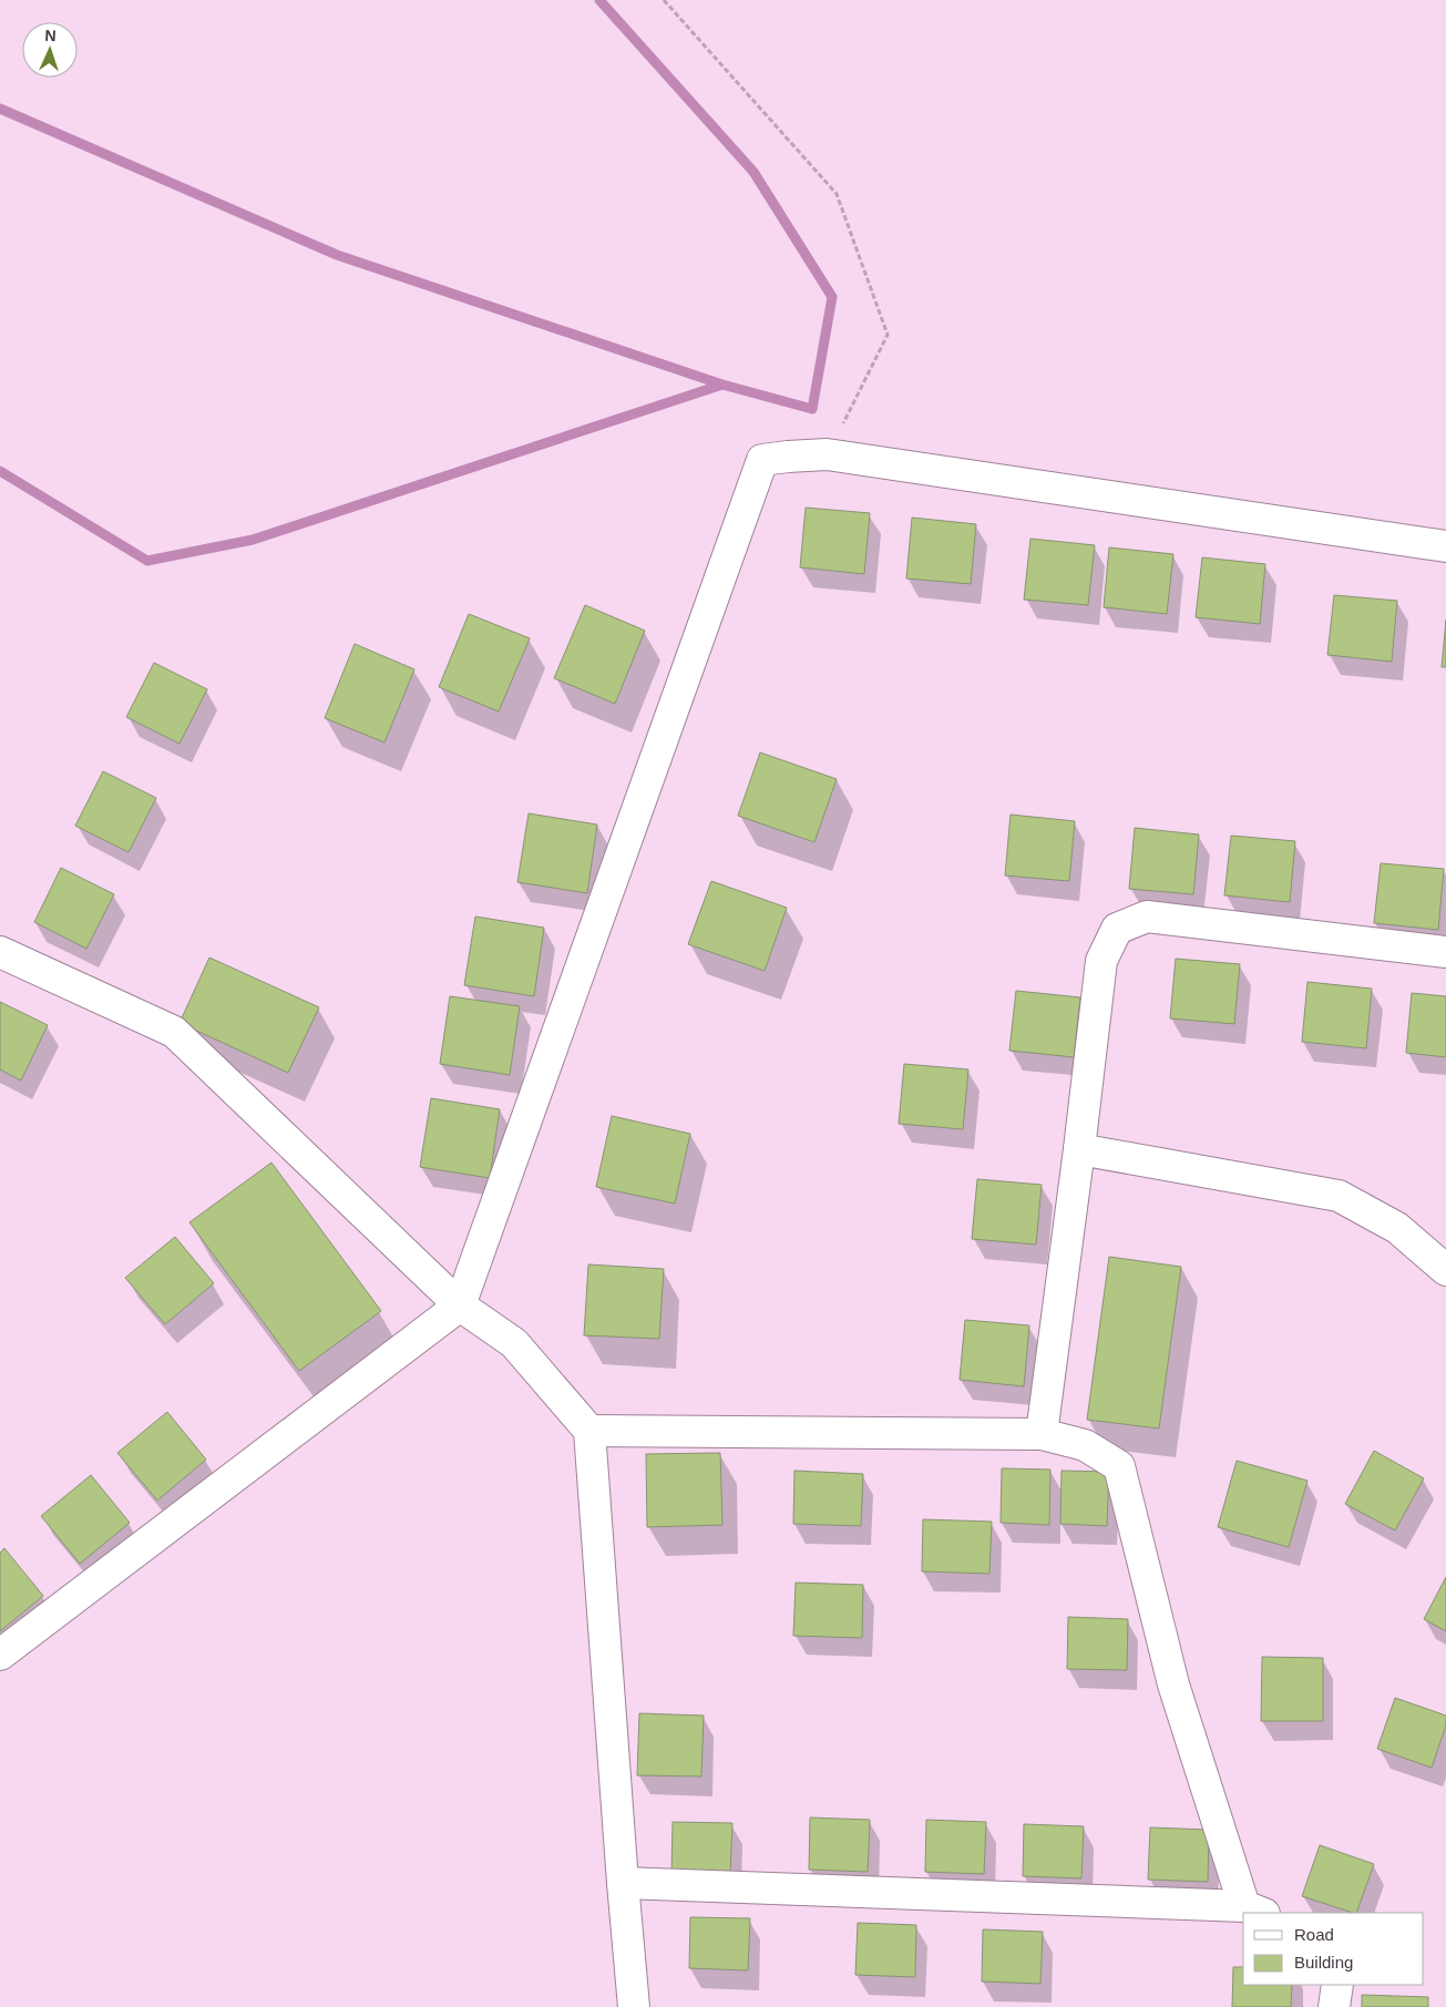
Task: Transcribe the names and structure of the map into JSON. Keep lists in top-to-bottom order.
{
  "legend": ["Road", "Building"],
  "north": "top"
}
